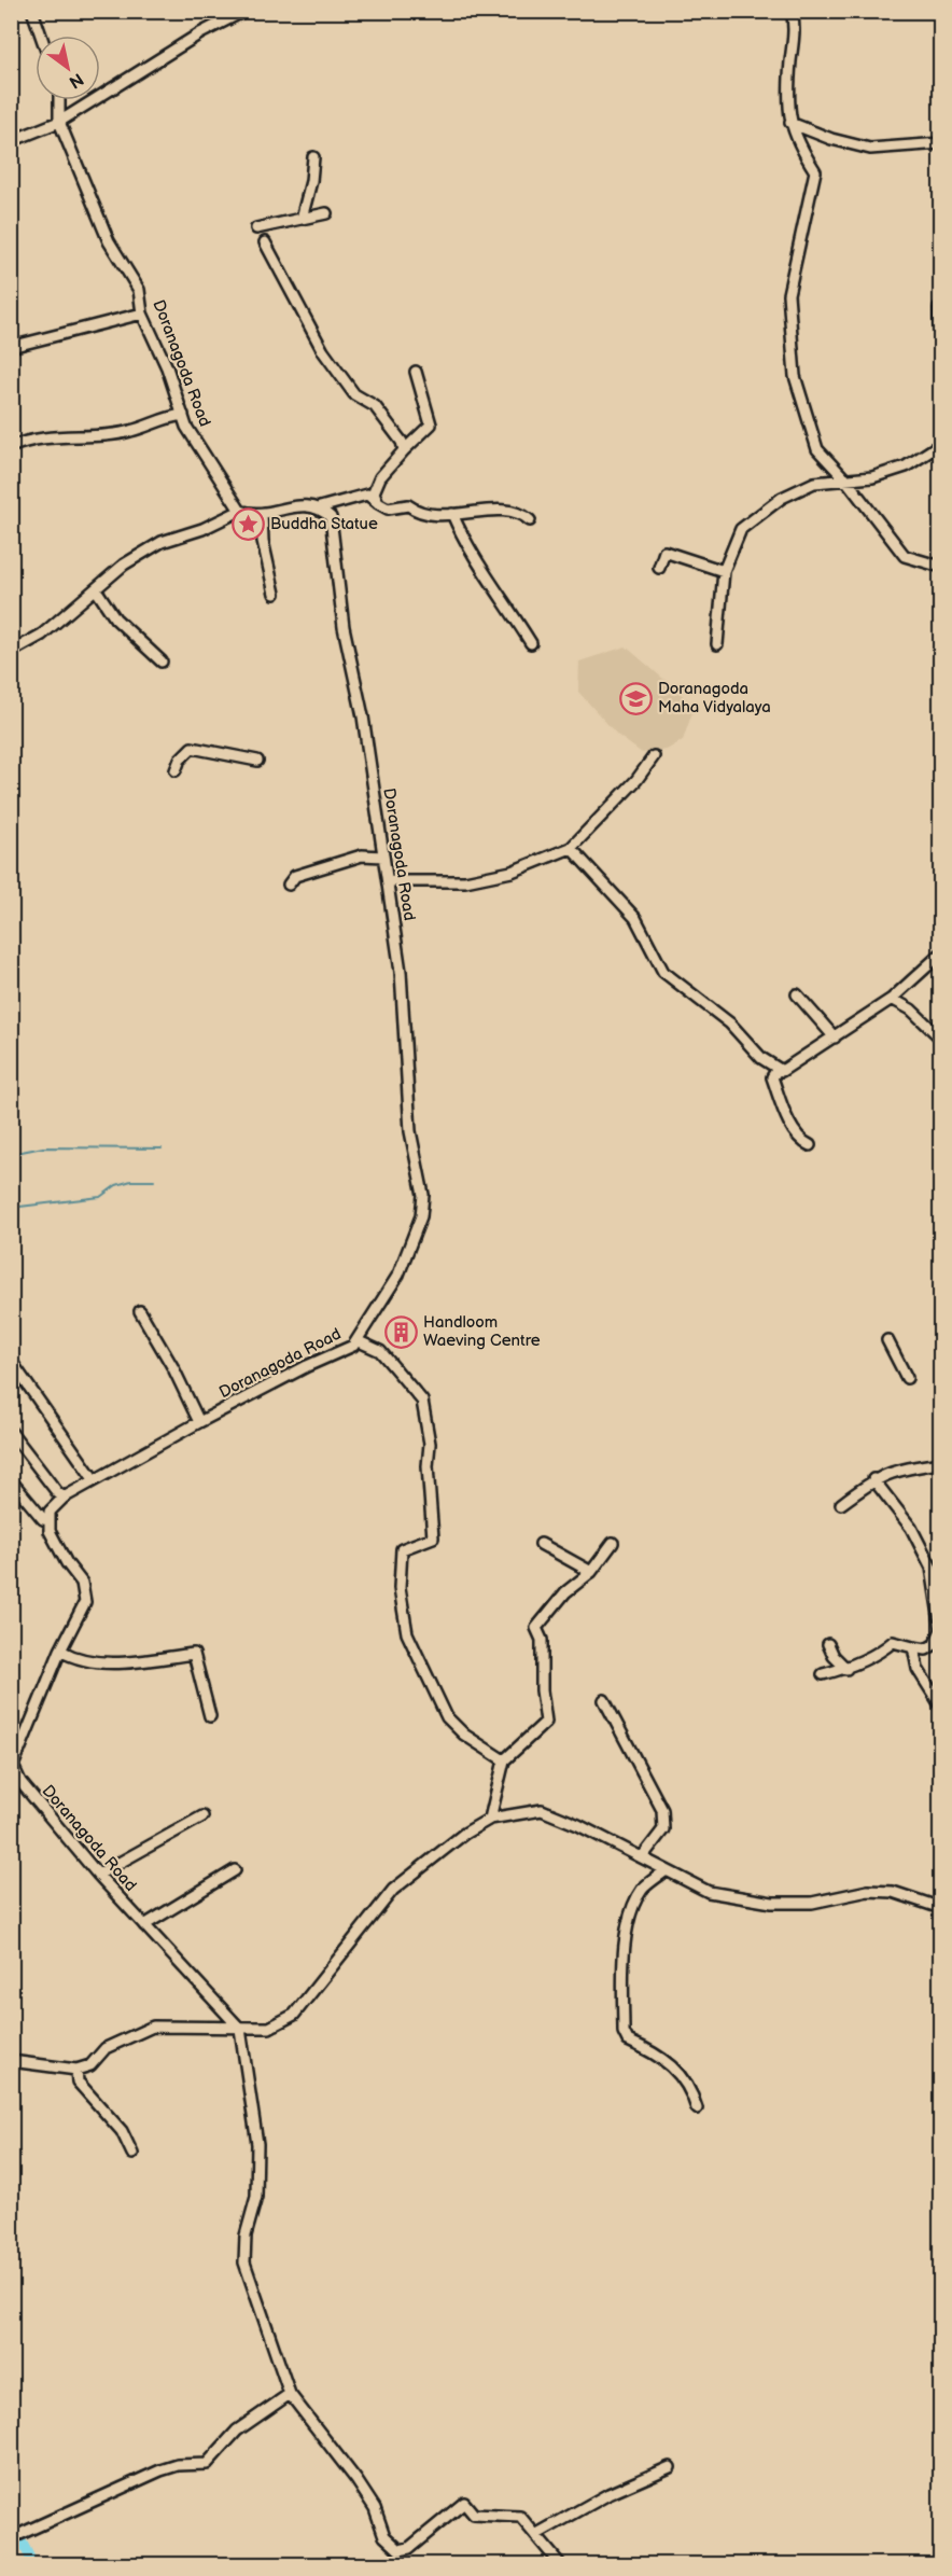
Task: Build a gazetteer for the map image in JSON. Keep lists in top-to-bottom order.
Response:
{
  "streets": {
    "street": ["Doranagoda Road"]
  },
  "places": {
    "place": ["Buddha Statue"],
    "school or university": ["Doranagoda Maha Vidyalaya"],
    "building": ["Handloom Waeving Centre"]
  },
  "north": "bottom right"
}
